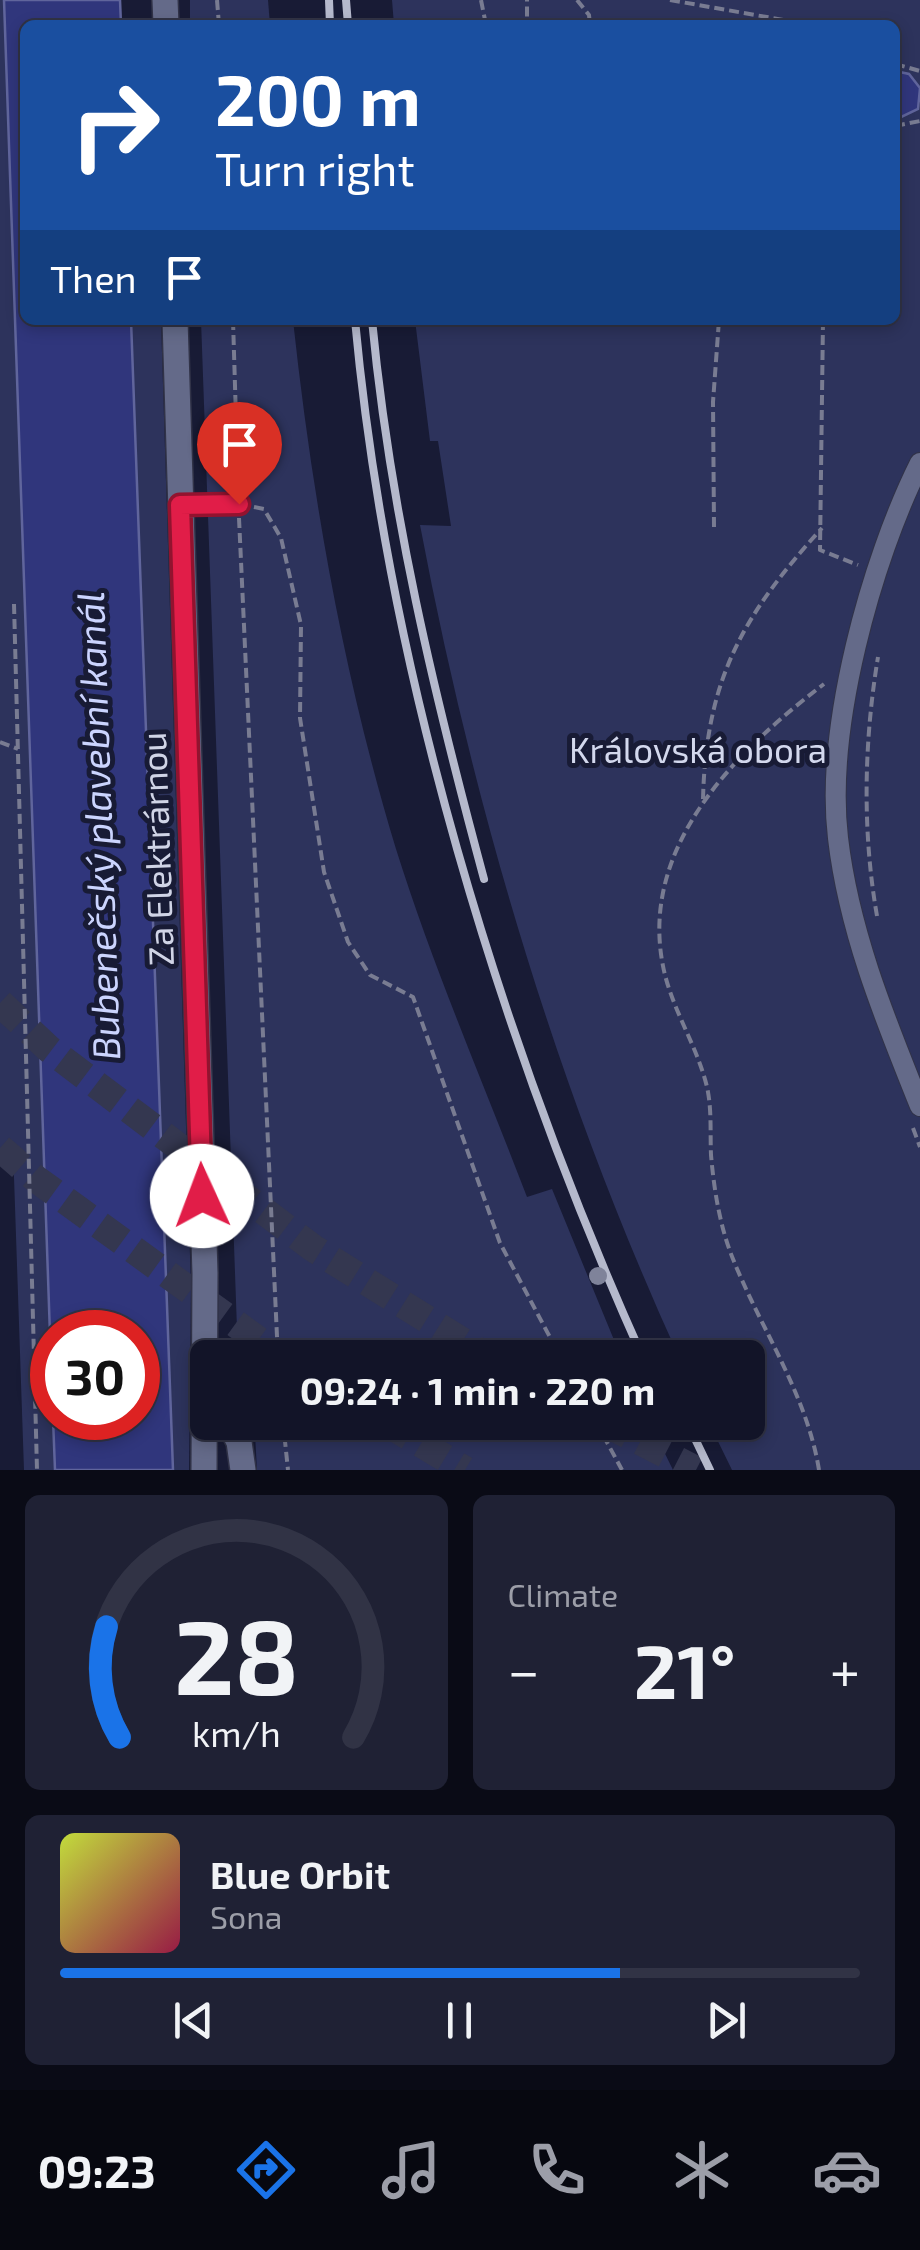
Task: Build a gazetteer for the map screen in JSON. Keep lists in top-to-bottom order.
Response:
{
  "streets": {
    "street": ["Za Elektrárnou"]
  },
  "water": ["Bubenečský plavební kanál"],
  "parks": ["Královská obora"],
  "page": {
    "turn": ["200 m", "Turn right"],
    "then": "Then",
    "limit": "30",
    "trip": "09:24 · 1 min · 220 m",
    "tile": "Climate",
    "heat": ["−", "21°", "+"],
    "song": ["Blue Orbit", "Sona"],
    "tabs": "09:23",
    "gauge": ["28", "km/h"]
  }
}
